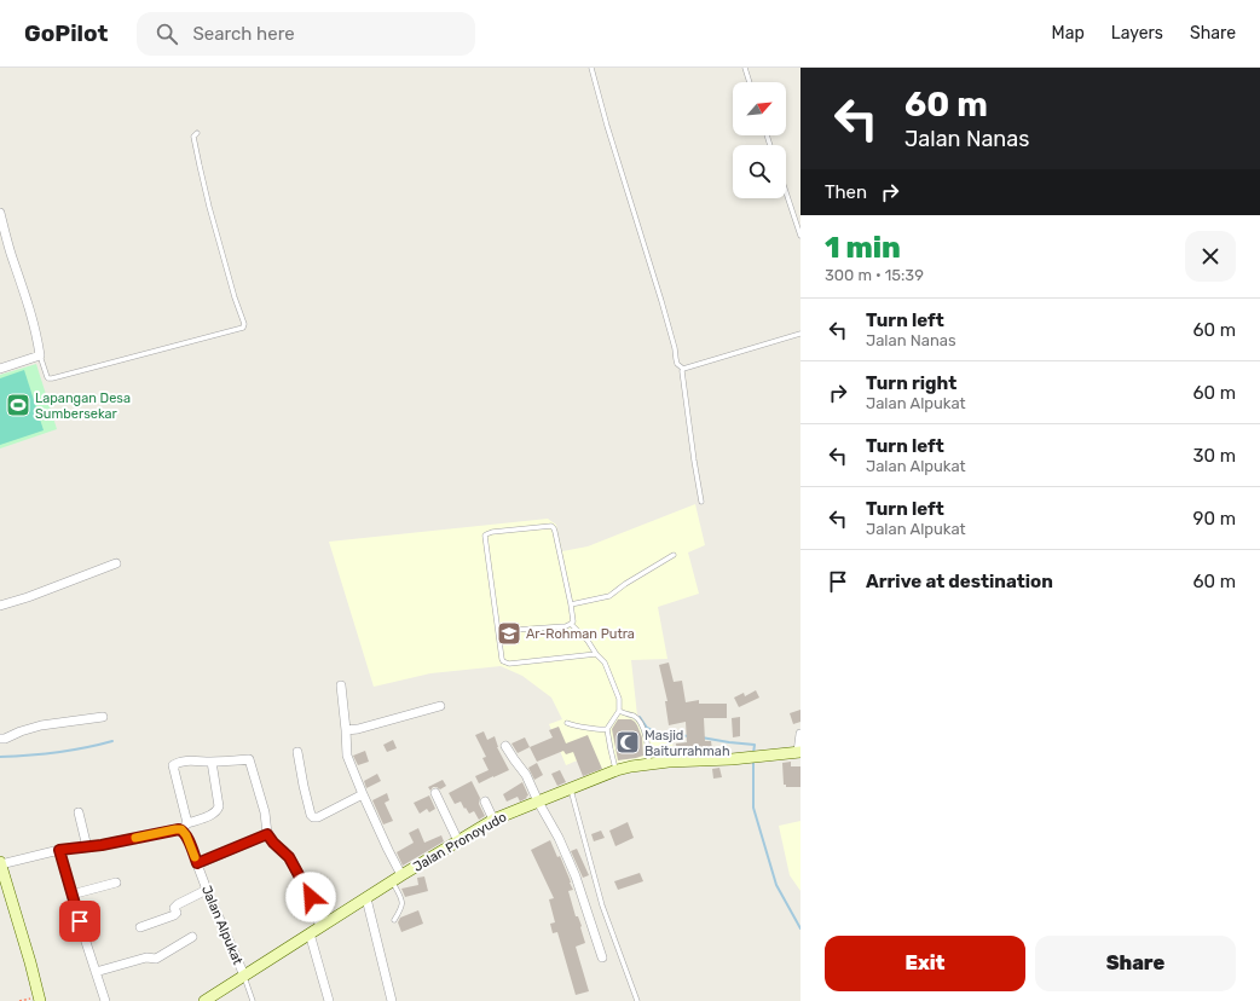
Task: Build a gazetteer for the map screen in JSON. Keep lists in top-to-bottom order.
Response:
{
  "streets": {
    "main road": ["Jalan Pronoyudo"],
    "street": ["Jalan Alpukat"]
  },
  "crossings": [
    ["Jalan Pronoyudo", "Jalan Alpukat"]
  ],
  "places": {
    "sports": ["Lapangan Desa Sumbersekar"],
    "school or university": ["Ar-Rohman Putra"],
    "mosque": ["Masjid Baiturrahmah"]
  },
  "north": "top right",
  "page": {
    "header": "GoPilot",
    "search": "Search here",
    "nav": ["Map", "Layers", "Share"],
    "turn": ["60 m", "Jalan Nanas"],
    "then": "Then",
    "heading": ["1 min", "300 m · 15:39"],
    "list": [
      {
        "name": "Turn left",
        "note": "Jalan Nanas",
        "value": "60 m"
      },
      {
        "name": "Turn right",
        "note": "Jalan Alpukat",
        "value": "60 m"
      },
      {
        "name": "Turn left",
        "note": "Jalan Alpukat",
        "value": "30 m"
      },
      {
        "name": "Turn left",
        "note": "Jalan Alpukat",
        "value": "90 m"
      },
      {
        "name": "Arrive at destination",
        "value": "60 m"
      }
    ],
    "buttons": ["Exit", "Share"]
  }
}
